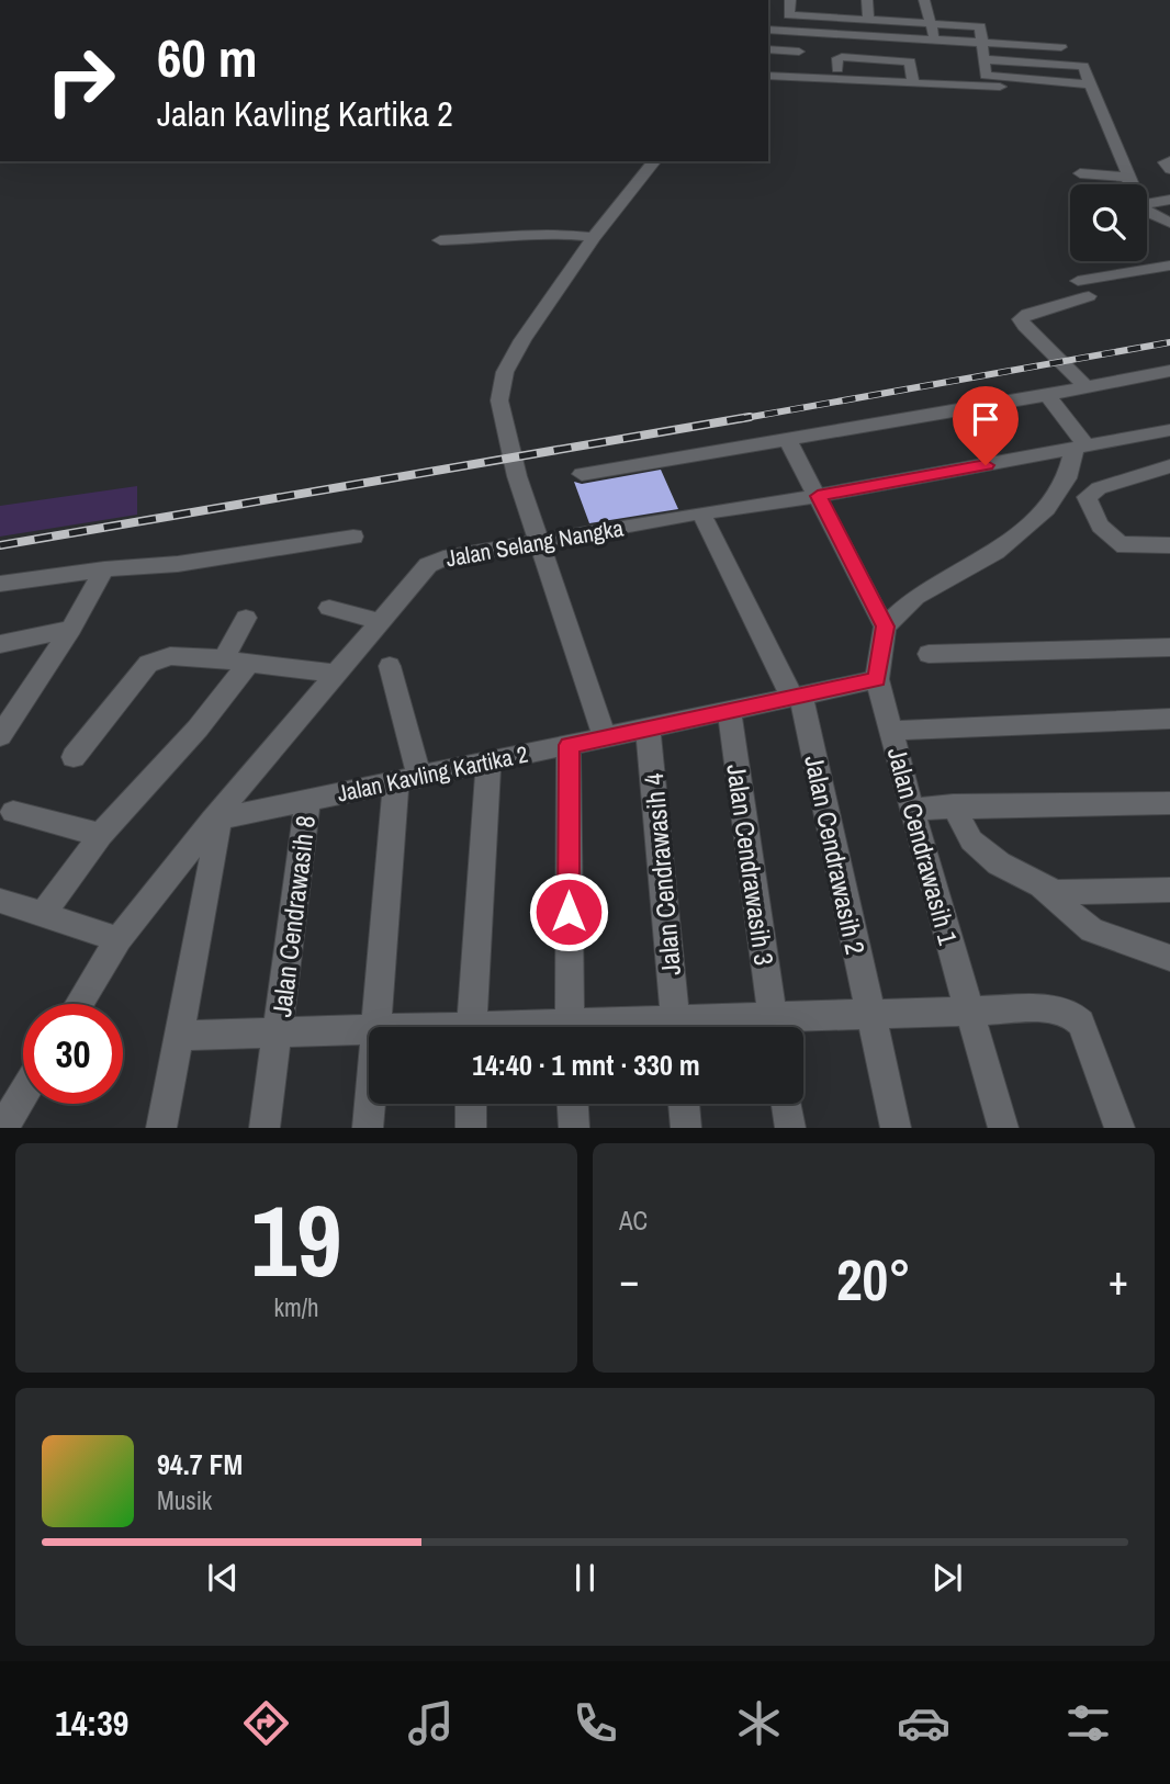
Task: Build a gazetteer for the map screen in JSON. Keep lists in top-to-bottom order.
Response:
{
  "streets": {
    "street": [
      "Jalan Selang Nangka",
      "Jalan Kavling Kartika 2",
      "Jalan Cendrawasih 1",
      "Jalan Cendrawasih 2",
      "Jalan Cendrawasih 3",
      "Jalan Cendrawasih 4",
      "Jalan Cendrawasih 8"
    ]
  },
  "crossings": [
    ["Jalan Selang Nangka", "Jalan Kavling Kartika 2"],
    ["Jalan Selang Nangka", "Jalan Cendrawasih 2"],
    ["Jalan Kavling Kartika 2", "Jalan Cendrawasih 1"],
    ["Jalan Kavling Kartika 2", "Jalan Cendrawasih 2"],
    ["Jalan Kavling Kartika 2", "Jalan Cendrawasih 3"],
    ["Jalan Kavling Kartika 2", "Jalan Cendrawasih 4"],
    ["Jalan Kavling Kartika 2", "Jalan Cendrawasih 8"]
  ],
  "page": {
    "turn": ["60 m", "Jalan Kavling Kartika 2"],
    "limit": "30",
    "trip": "14:40 · 1 mnt · 330 m",
    "tile": [
      ["19", "km/h"],
      "AC"
    ],
    "heat": ["−", "20°", "+"],
    "song": ["94.7 FM", "Musik"],
    "tabs": "14:39"
  }
}
